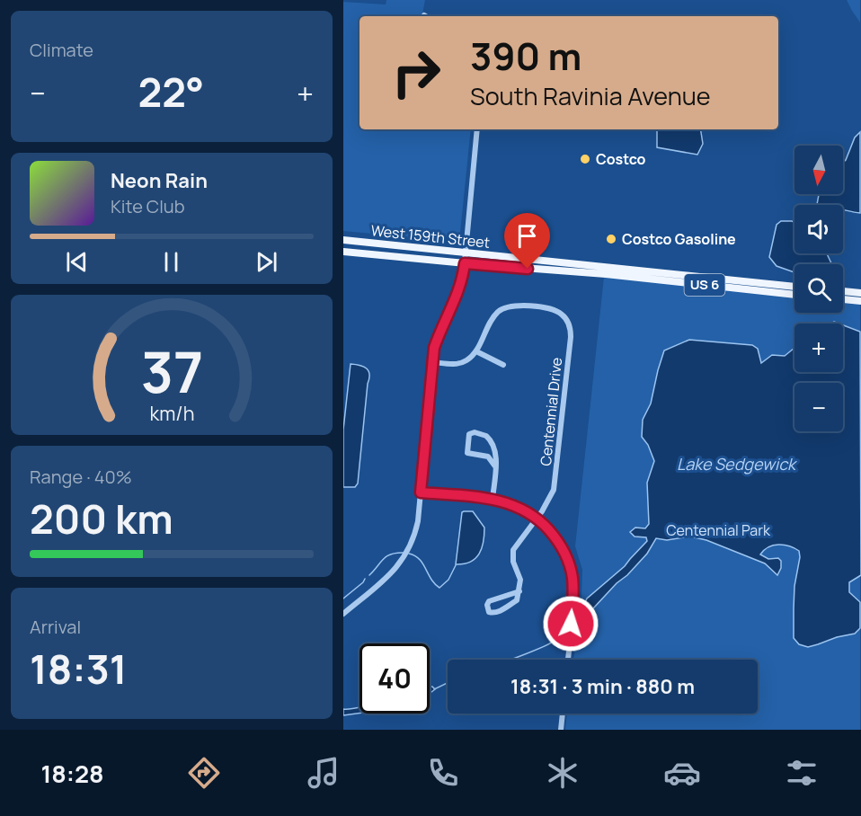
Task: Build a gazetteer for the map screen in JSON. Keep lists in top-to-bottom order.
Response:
{
  "streets": {
    "main road": ["West 159th Street", "US 6"],
    "street": ["Centennial Drive"]
  },
  "water": ["Lake Sedgewick"],
  "parks": ["Centennial Park"],
  "places": ["Costco", "Costco Gasoline"],
  "north": "bottom",
  "page": {
    "tile": [
      "Climate",
      ["Range · 40%", "200 km"],
      ["Arrival", "18:31"]
    ],
    "turn": ["390 m", "South Ravinia Avenue"],
    "heat": ["−", "22°", "+"],
    "map_buttons": ["+", "−"],
    "song": ["Neon Rain", "Kite Club"],
    "limit": "40",
    "trip": "18:31 · 3 min · 880 m",
    "tabs": "18:28",
    "gauge": ["37", "km/h"]
  }
}
